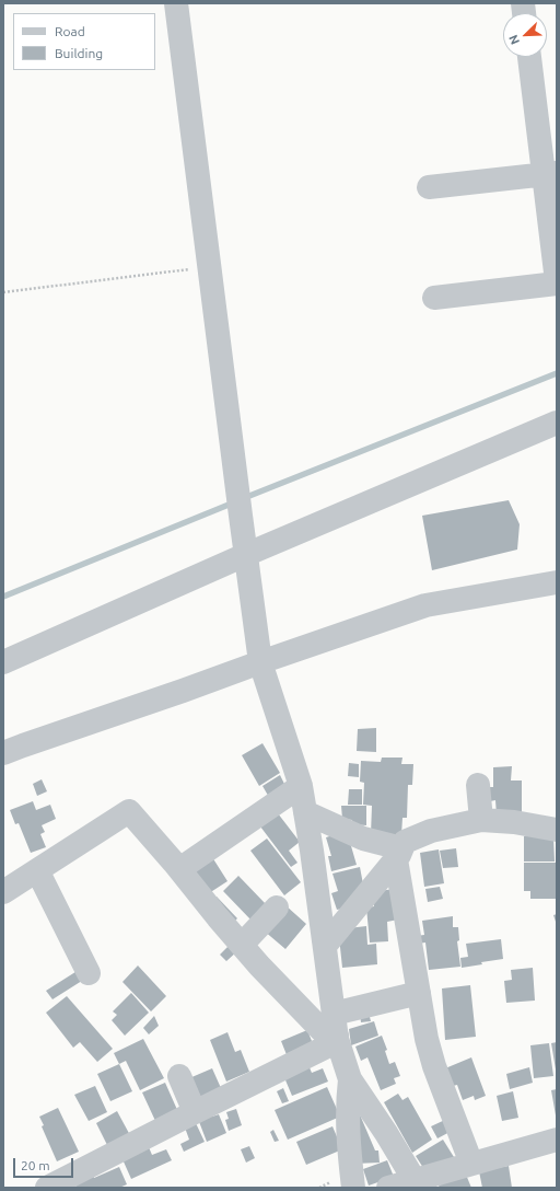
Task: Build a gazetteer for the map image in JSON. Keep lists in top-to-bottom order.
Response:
{
  "legend": ["Road", "Building"],
  "scale_bar": "20 m",
  "north": "bottom left"
}
